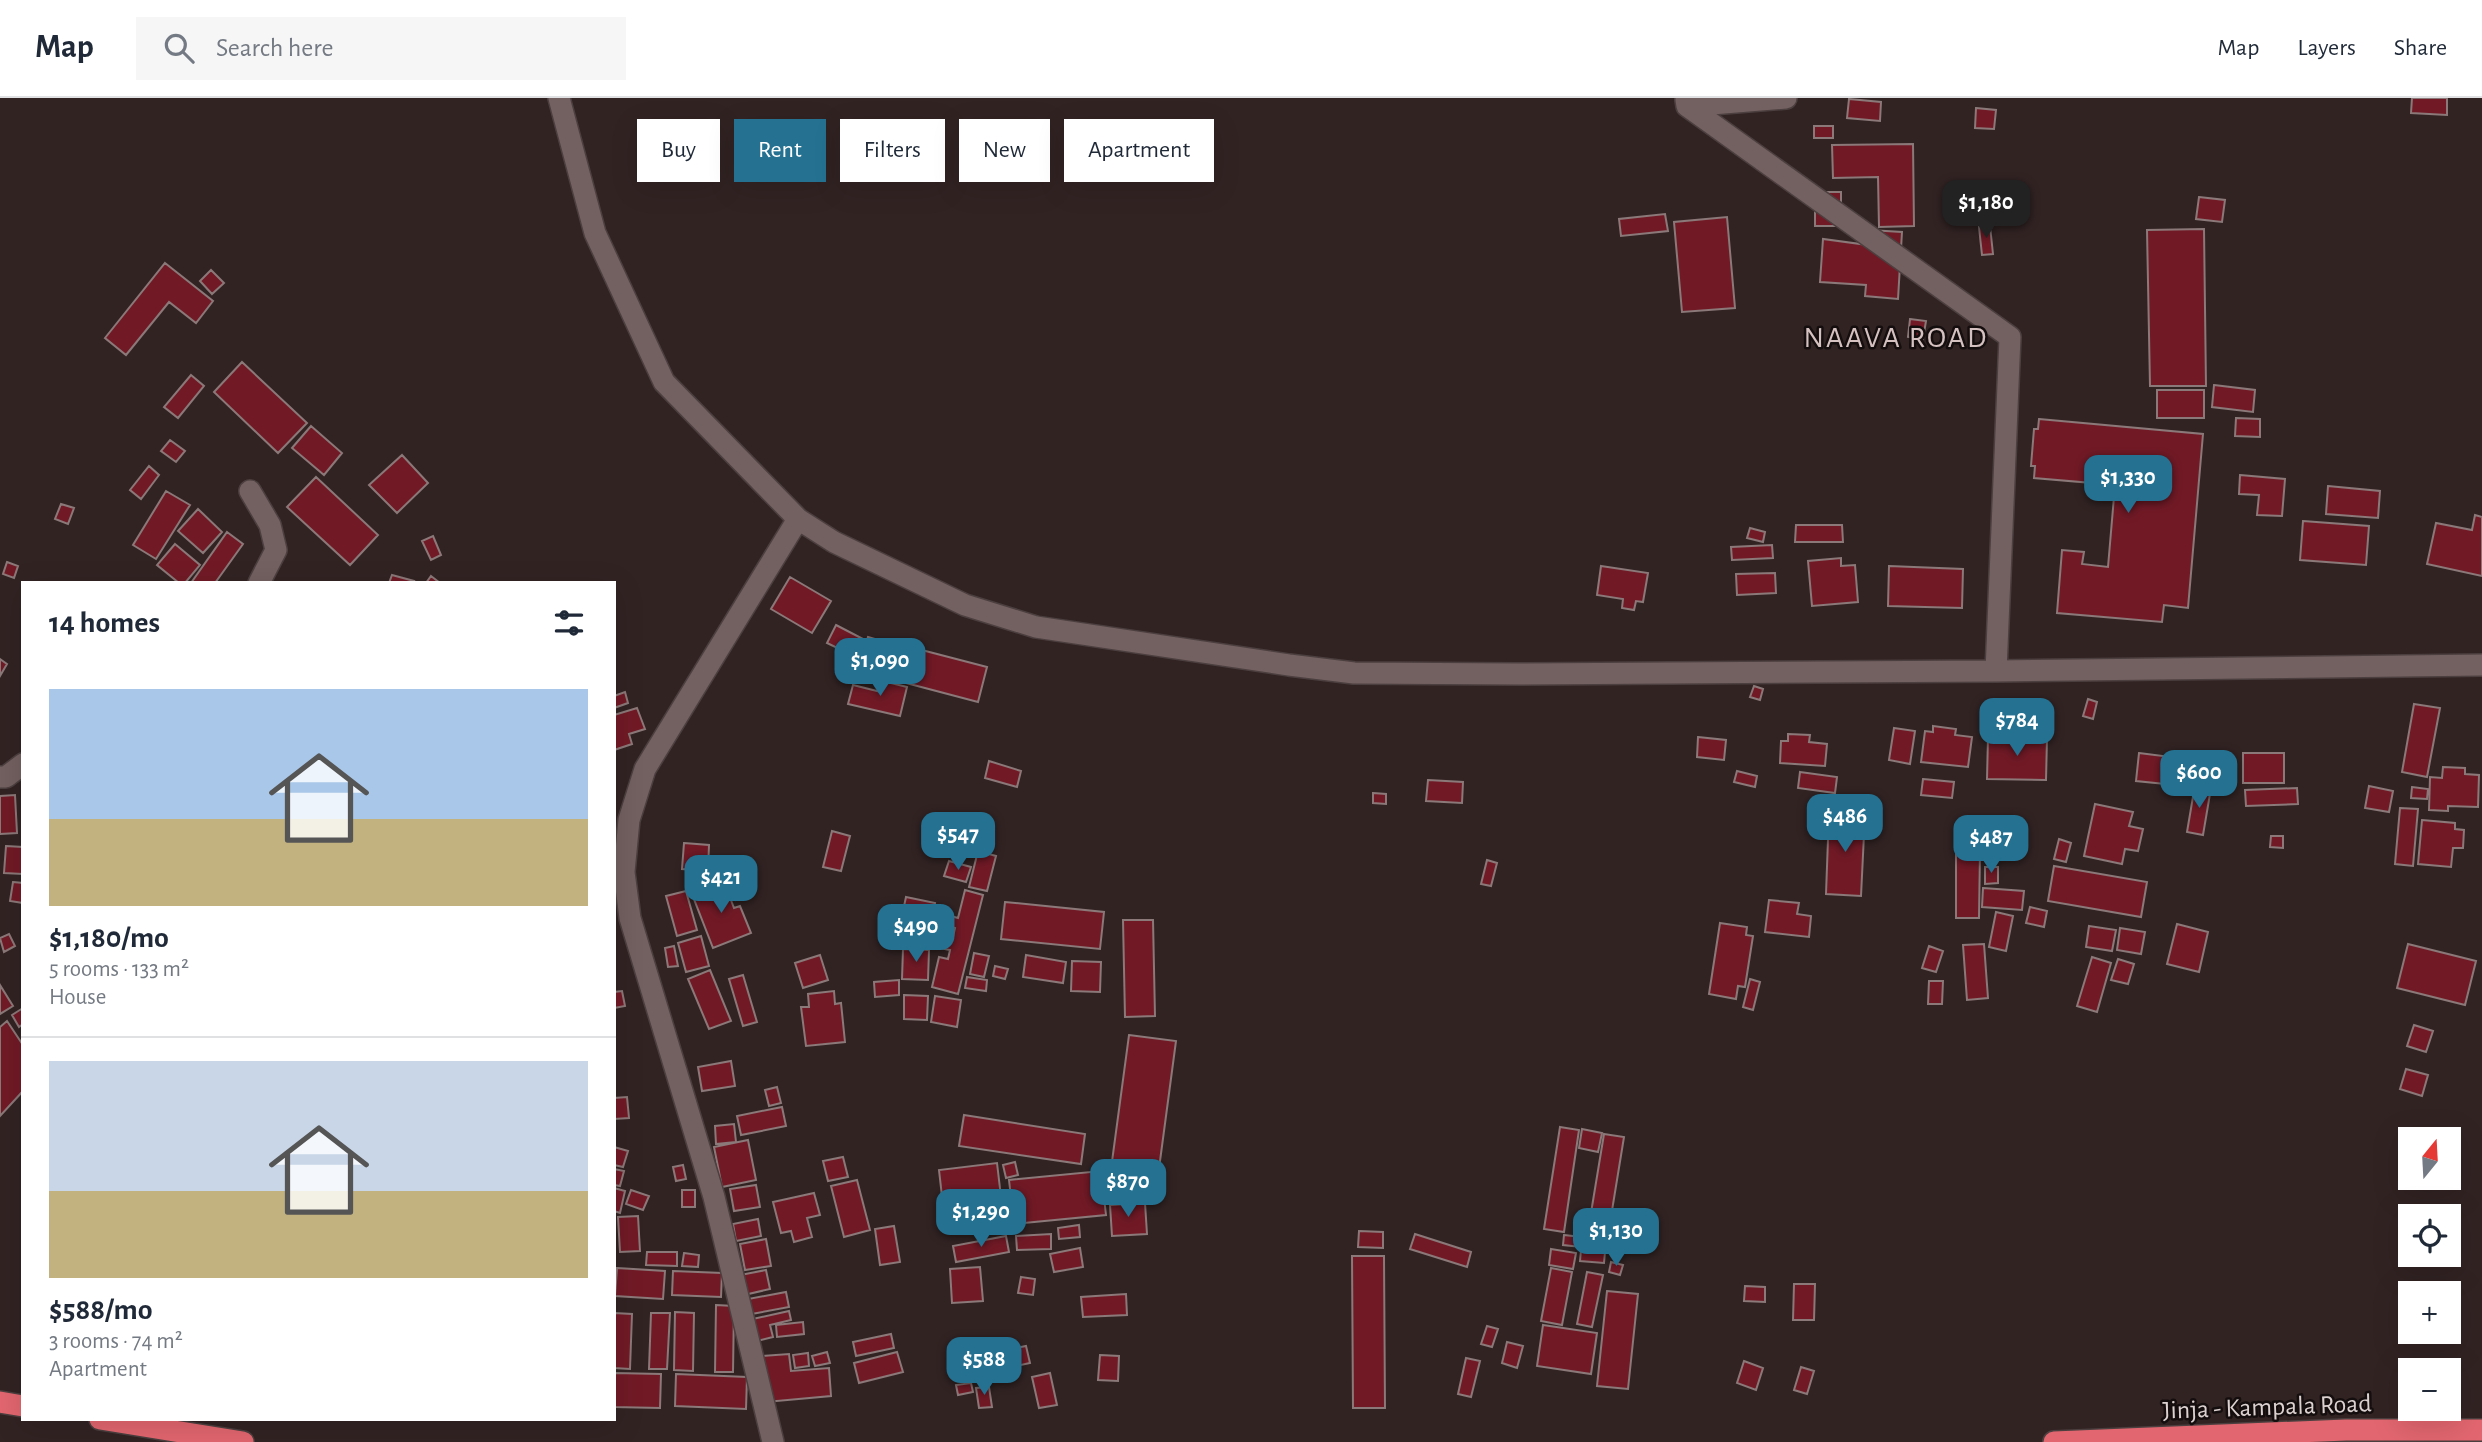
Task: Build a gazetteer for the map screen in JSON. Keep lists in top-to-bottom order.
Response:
{
  "streets": {
    "highway": ["Jinja - Kampala Road"]
  },
  "districts": ["NAAVA ROAD"],
  "north": "top",
  "page": {
    "header": "Map",
    "search": "Search here",
    "nav": ["Map", "Layers", "Share"],
    "chip": [
      "Buy",
      "Rent",
      "Filters",
      "New",
      "Apartment"
    ],
    "price": [
      "$1,180",
      "$1,330",
      "$1,090",
      "$784",
      "$600",
      "$486",
      "$547",
      "$487",
      "$421",
      "$490",
      "$870",
      "$1,290",
      "$1,130",
      "$588"
    ],
    "heading": "14 homes",
    "list": [
      {
        "name": "$1,180/mo",
        "note": "5 rooms · 133 m² · House"
      },
      {
        "name": "$588/mo",
        "note": "3 rooms · 74 m² · Apartment"
      }
    ],
    "map_buttons": ["+", "−"]
  }
}
